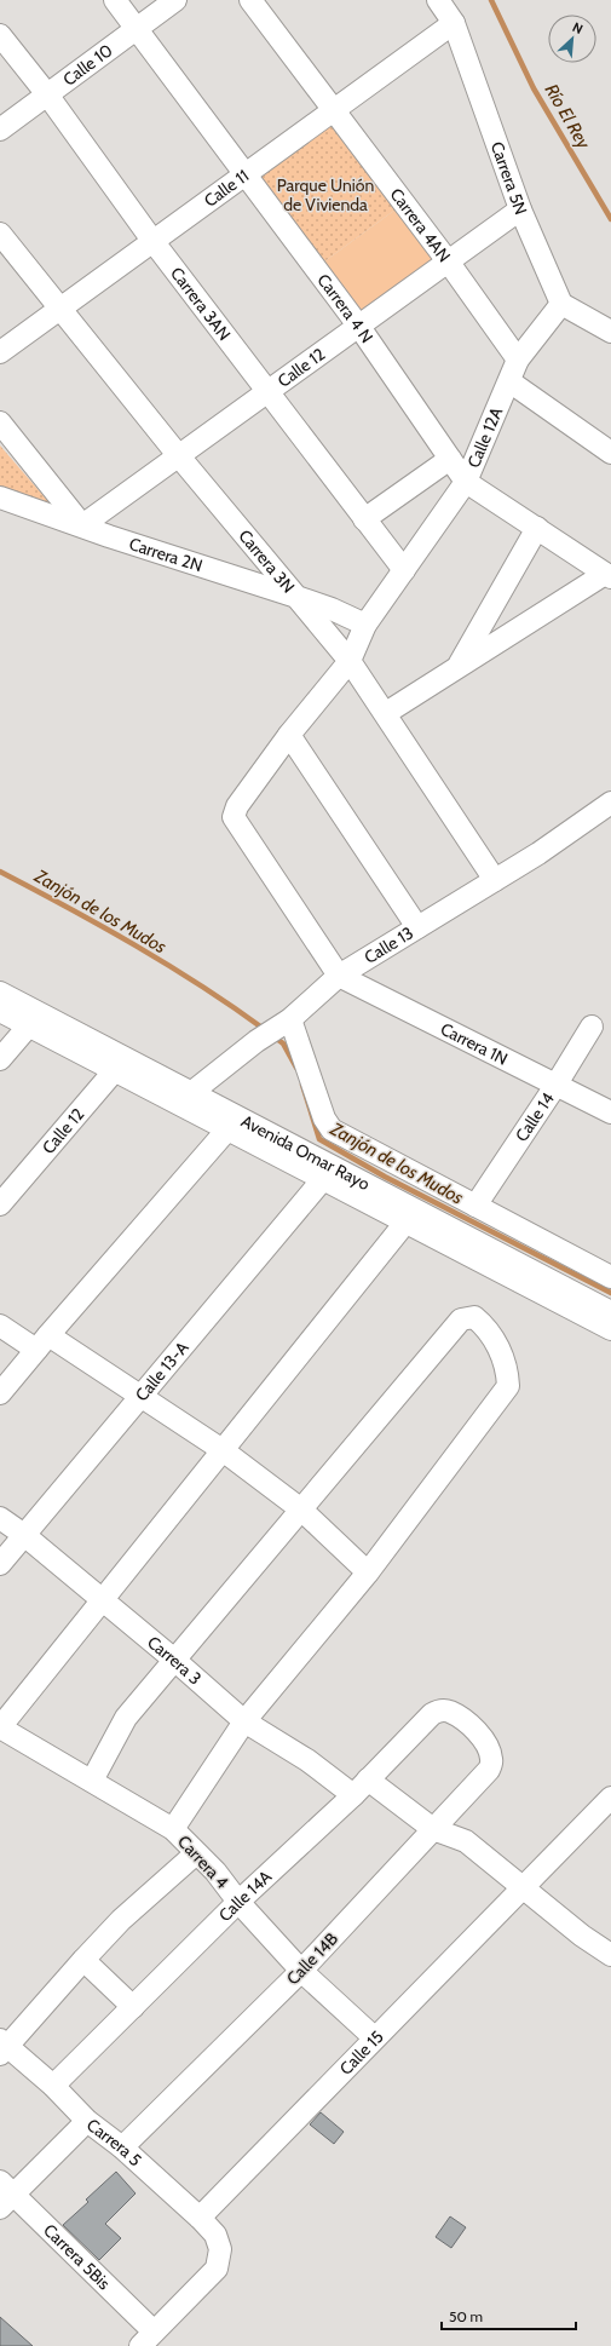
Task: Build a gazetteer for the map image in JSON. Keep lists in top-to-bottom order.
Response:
{
  "streets": {
    "street": [
      "Calle 10",
      "Carrera 5N",
      "Calle 11",
      "Carrera 4AN",
      "Carrera 3AN",
      "Carrera 4 N",
      "Calle 12",
      "Calle 12A",
      "Carrera 2N",
      "Carrera 3N",
      "Calle 13",
      "Carrera 1N",
      "Calle 14",
      "Avenida Omar Rayo",
      "Calle 13-A",
      "Carrera 3",
      "Carrera 4",
      "Calle 14A",
      "Calle 14B",
      "Calle 15",
      "Carrera 5",
      "Carrera 5Bis"
    ]
  },
  "crossings": [
    ["Calle 10", "Carrera 3AN"],
    ["Calle 10", "Carrera 4 N"],
    ["Carrera 5N", "Calle 11"],
    ["Carrera 5N", "Calle 12"],
    ["Carrera 5N", "Calle 12A"],
    ["Calle 11", "Carrera 4AN"],
    ["Calle 11", "Carrera 3AN"],
    ["Calle 11", "Carrera 4 N"],
    ["Calle 11", "Carrera 3N"],
    ["Carrera 4AN", "Calle 12"],
    ["Carrera 4AN", "Calle 12A"],
    ["Carrera 3AN", "Calle 12"],
    ["Carrera 3AN", "Calle 12A"],
    ["Carrera 4 N", "Calle 12"],
    ["Carrera 4 N", "Calle 12A"],
    ["Calle 12", "Carrera 2N"],
    ["Calle 12", "Carrera 3N"],
    ["Calle 12", "Avenida Omar Rayo"],
    ["Calle 12A", "Carrera 3N"],
    ["Carrera 2N", "Carrera 3N"],
    ["Calle 13", "Carrera 1N"],
    ["Calle 13", "Avenida Omar Rayo"],
    ["Carrera 1N", "Calle 14"],
    ["Avenida Omar Rayo", "Calle 13-A"],
    ["Calle 13-A", "Carrera 3"],
    ["Carrera 3", "Calle 14A"],
    ["Carrera 3", "Calle 14B"],
    ["Carrera 3", "Calle 15"],
    ["Carrera 4", "Calle 14A"],
    ["Carrera 4", "Calle 14B"],
    ["Carrera 4", "Calle 15"],
    ["Calle 14A", "Calle 14B"],
    ["Calle 14A", "Carrera 5"],
    ["Calle 14B", "Carrera 5"],
    ["Calle 15", "Carrera 5"],
    ["Carrera 5", "Carrera 5Bis"]
  ],
  "water": ["Río El Rey", "Zanjón de los Mudos"],
  "parks": ["Parque Unión de Vivienda"],
  "scale_bar": "50 m",
  "north": "top right"
}
